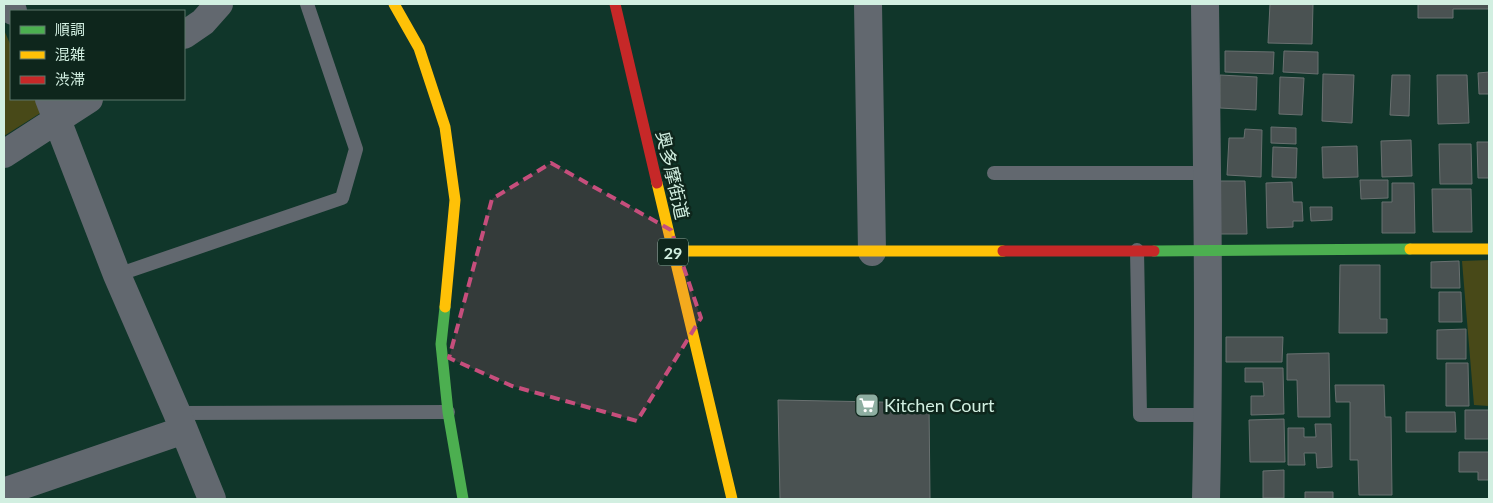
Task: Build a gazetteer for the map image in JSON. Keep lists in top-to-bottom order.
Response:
{
  "streets": {
    "street": ["奥多摩街道", "29"]
  },
  "places": {
    "supermarket": ["Kitchen Court"]
  },
  "legend": ["順調", "混雑", "渋滞"]
}
